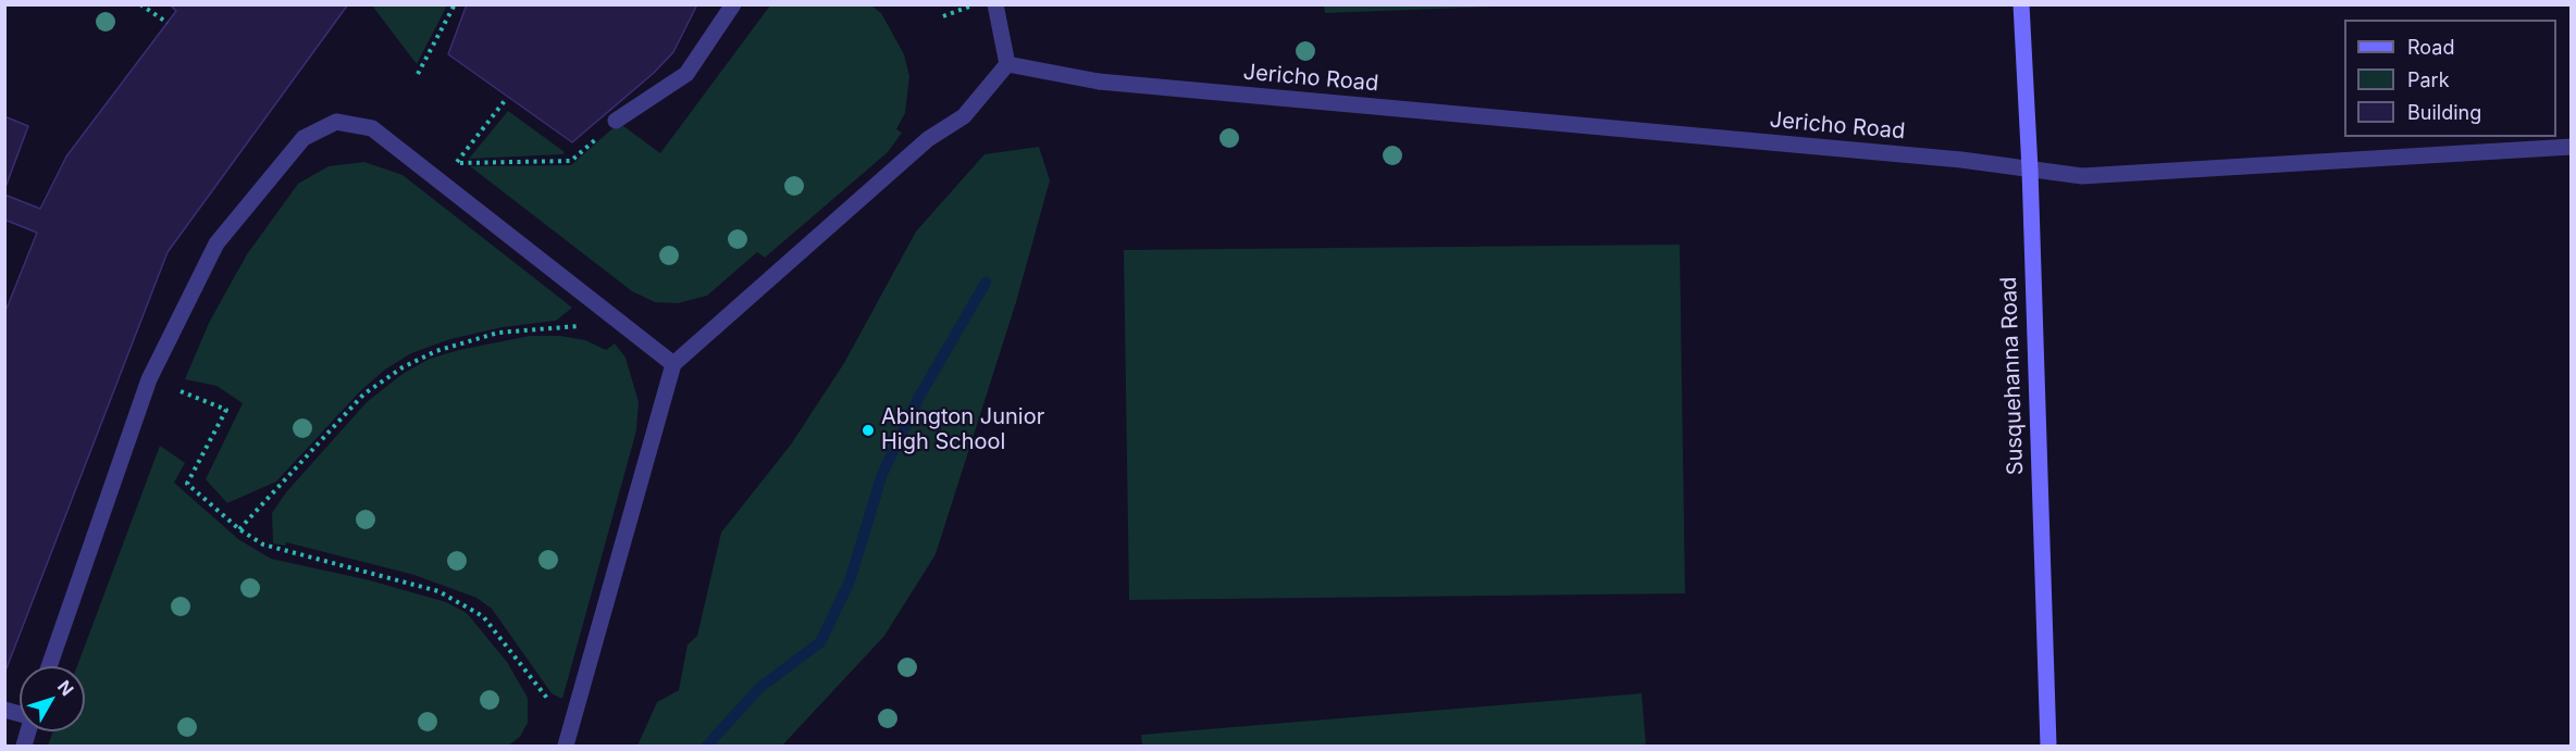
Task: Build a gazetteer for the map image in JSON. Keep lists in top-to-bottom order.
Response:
{
  "streets": {
    "main road": ["Susquehanna Road"],
    "street": ["Jericho Road"]
  },
  "crossings": [
    ["Jericho Road", "Susquehanna Road"]
  ],
  "places": ["Abington Junior High School"],
  "legend": ["Road", "Park", "Building"],
  "north": "top right"
}
